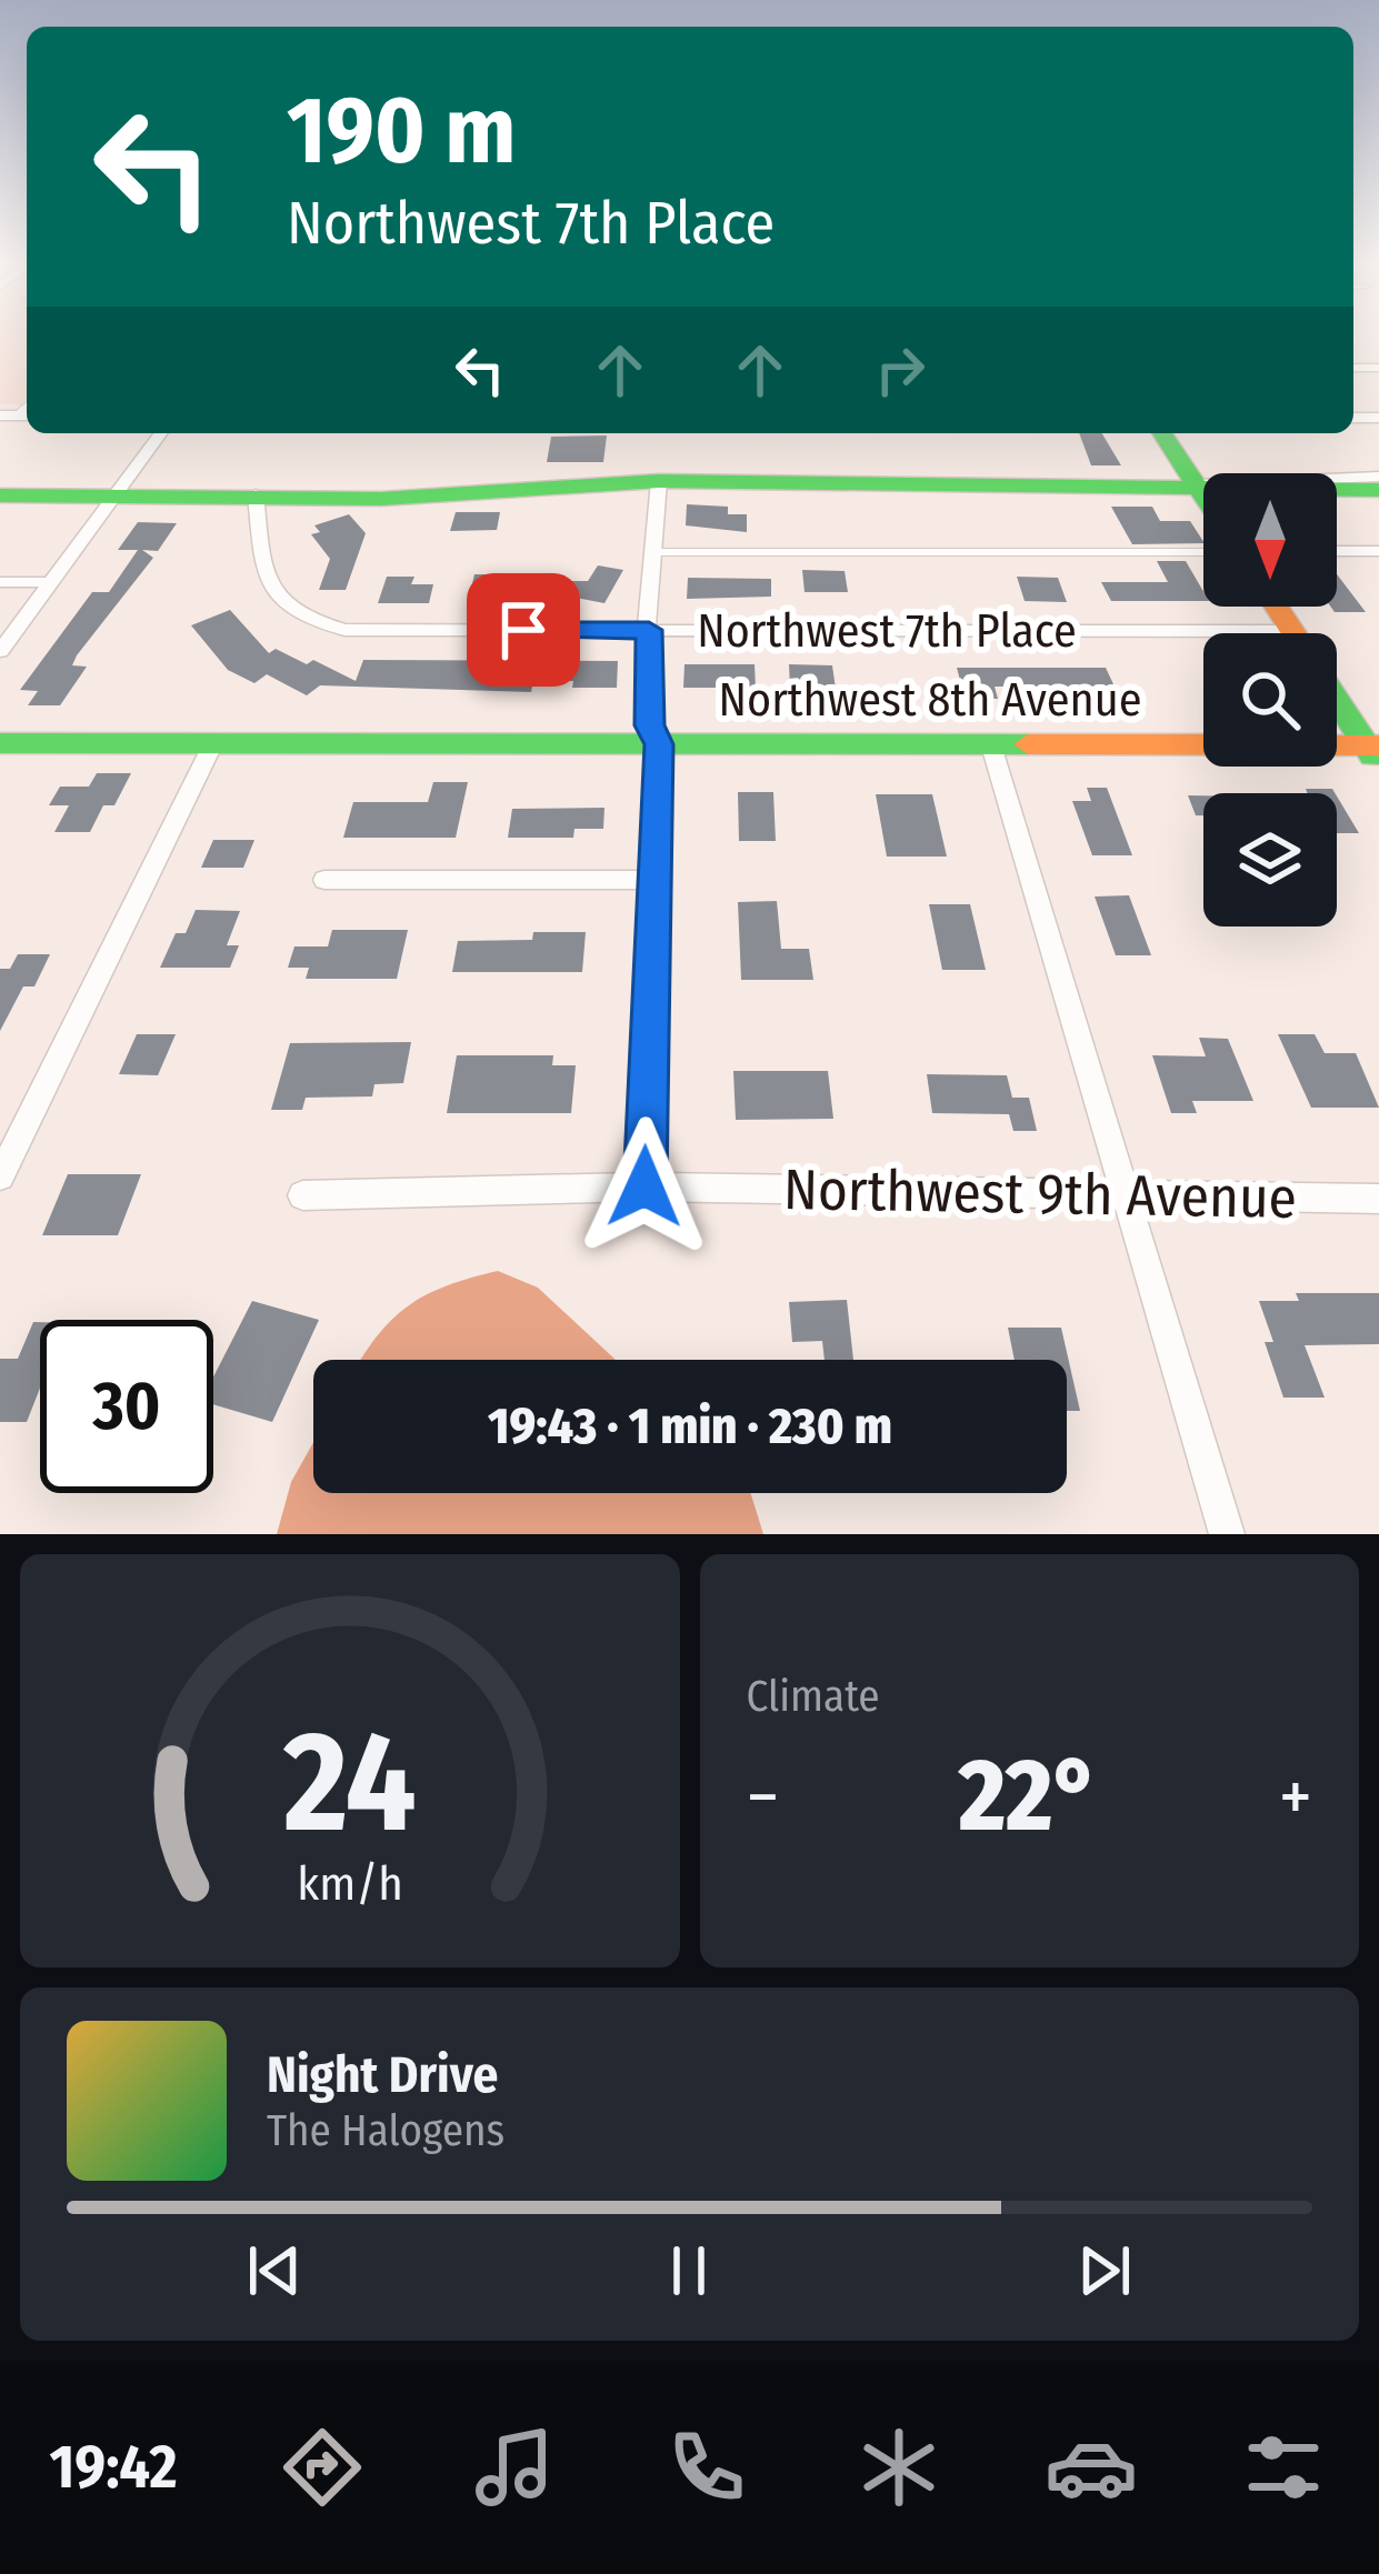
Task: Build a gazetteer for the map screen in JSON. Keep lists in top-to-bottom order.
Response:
{
  "streets": {
    "street": ["Northwest 7th Place", "Northwest 8th Avenue", "Northwest 9th Avenue"]
  },
  "north": "bottom",
  "page": {
    "turn": ["190 m", "Northwest 7th Place"],
    "limit": "30",
    "trip": "19:43 · 1 min · 230 m",
    "tile": "Climate",
    "heat": ["−", "22°", "+"],
    "song": ["Night Drive", "The Halogens"],
    "tabs": "19:42",
    "gauge": ["24", "km/h"]
  }
}
